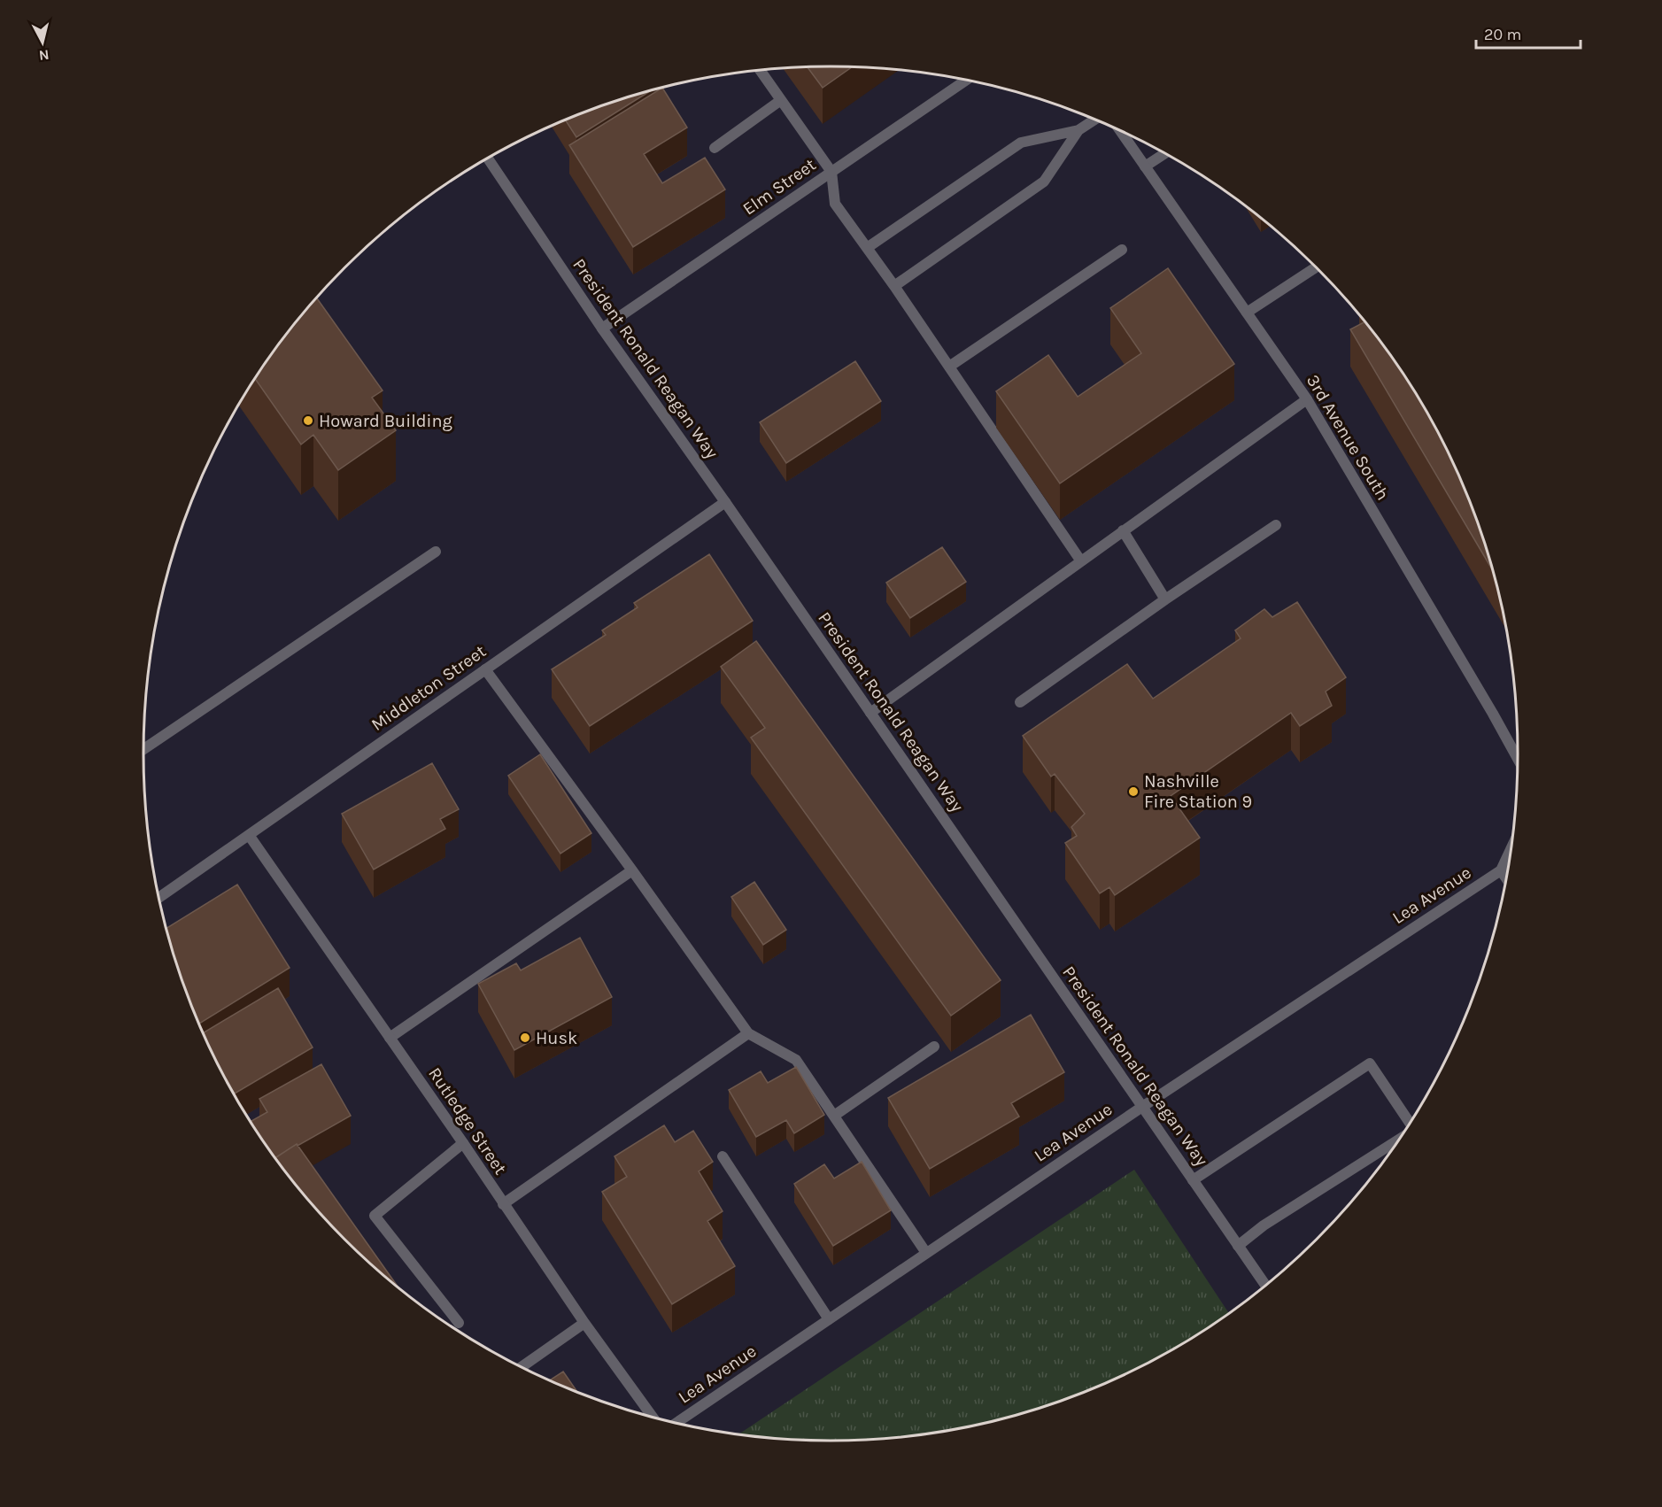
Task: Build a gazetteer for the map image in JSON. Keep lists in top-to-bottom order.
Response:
{
  "streets": {
    "street": [
      "Elm Street",
      "President Ronald Reagan Way",
      "3rd Avenue South",
      "Middleton Street",
      "Lea Avenue",
      "Rutledge Street"
    ]
  },
  "crossings": [
    ["Elm Street", "President Ronald Reagan Way"],
    ["President Ronald Reagan Way", "Middleton Street"],
    ["President Ronald Reagan Way", "Lea Avenue"],
    ["Middleton Street", "Rutledge Street"]
  ],
  "places": ["Howard Building", "Nashville Fire Station 9", "Husk"],
  "scale_bar": "20 m",
  "north": "bottom"
}
